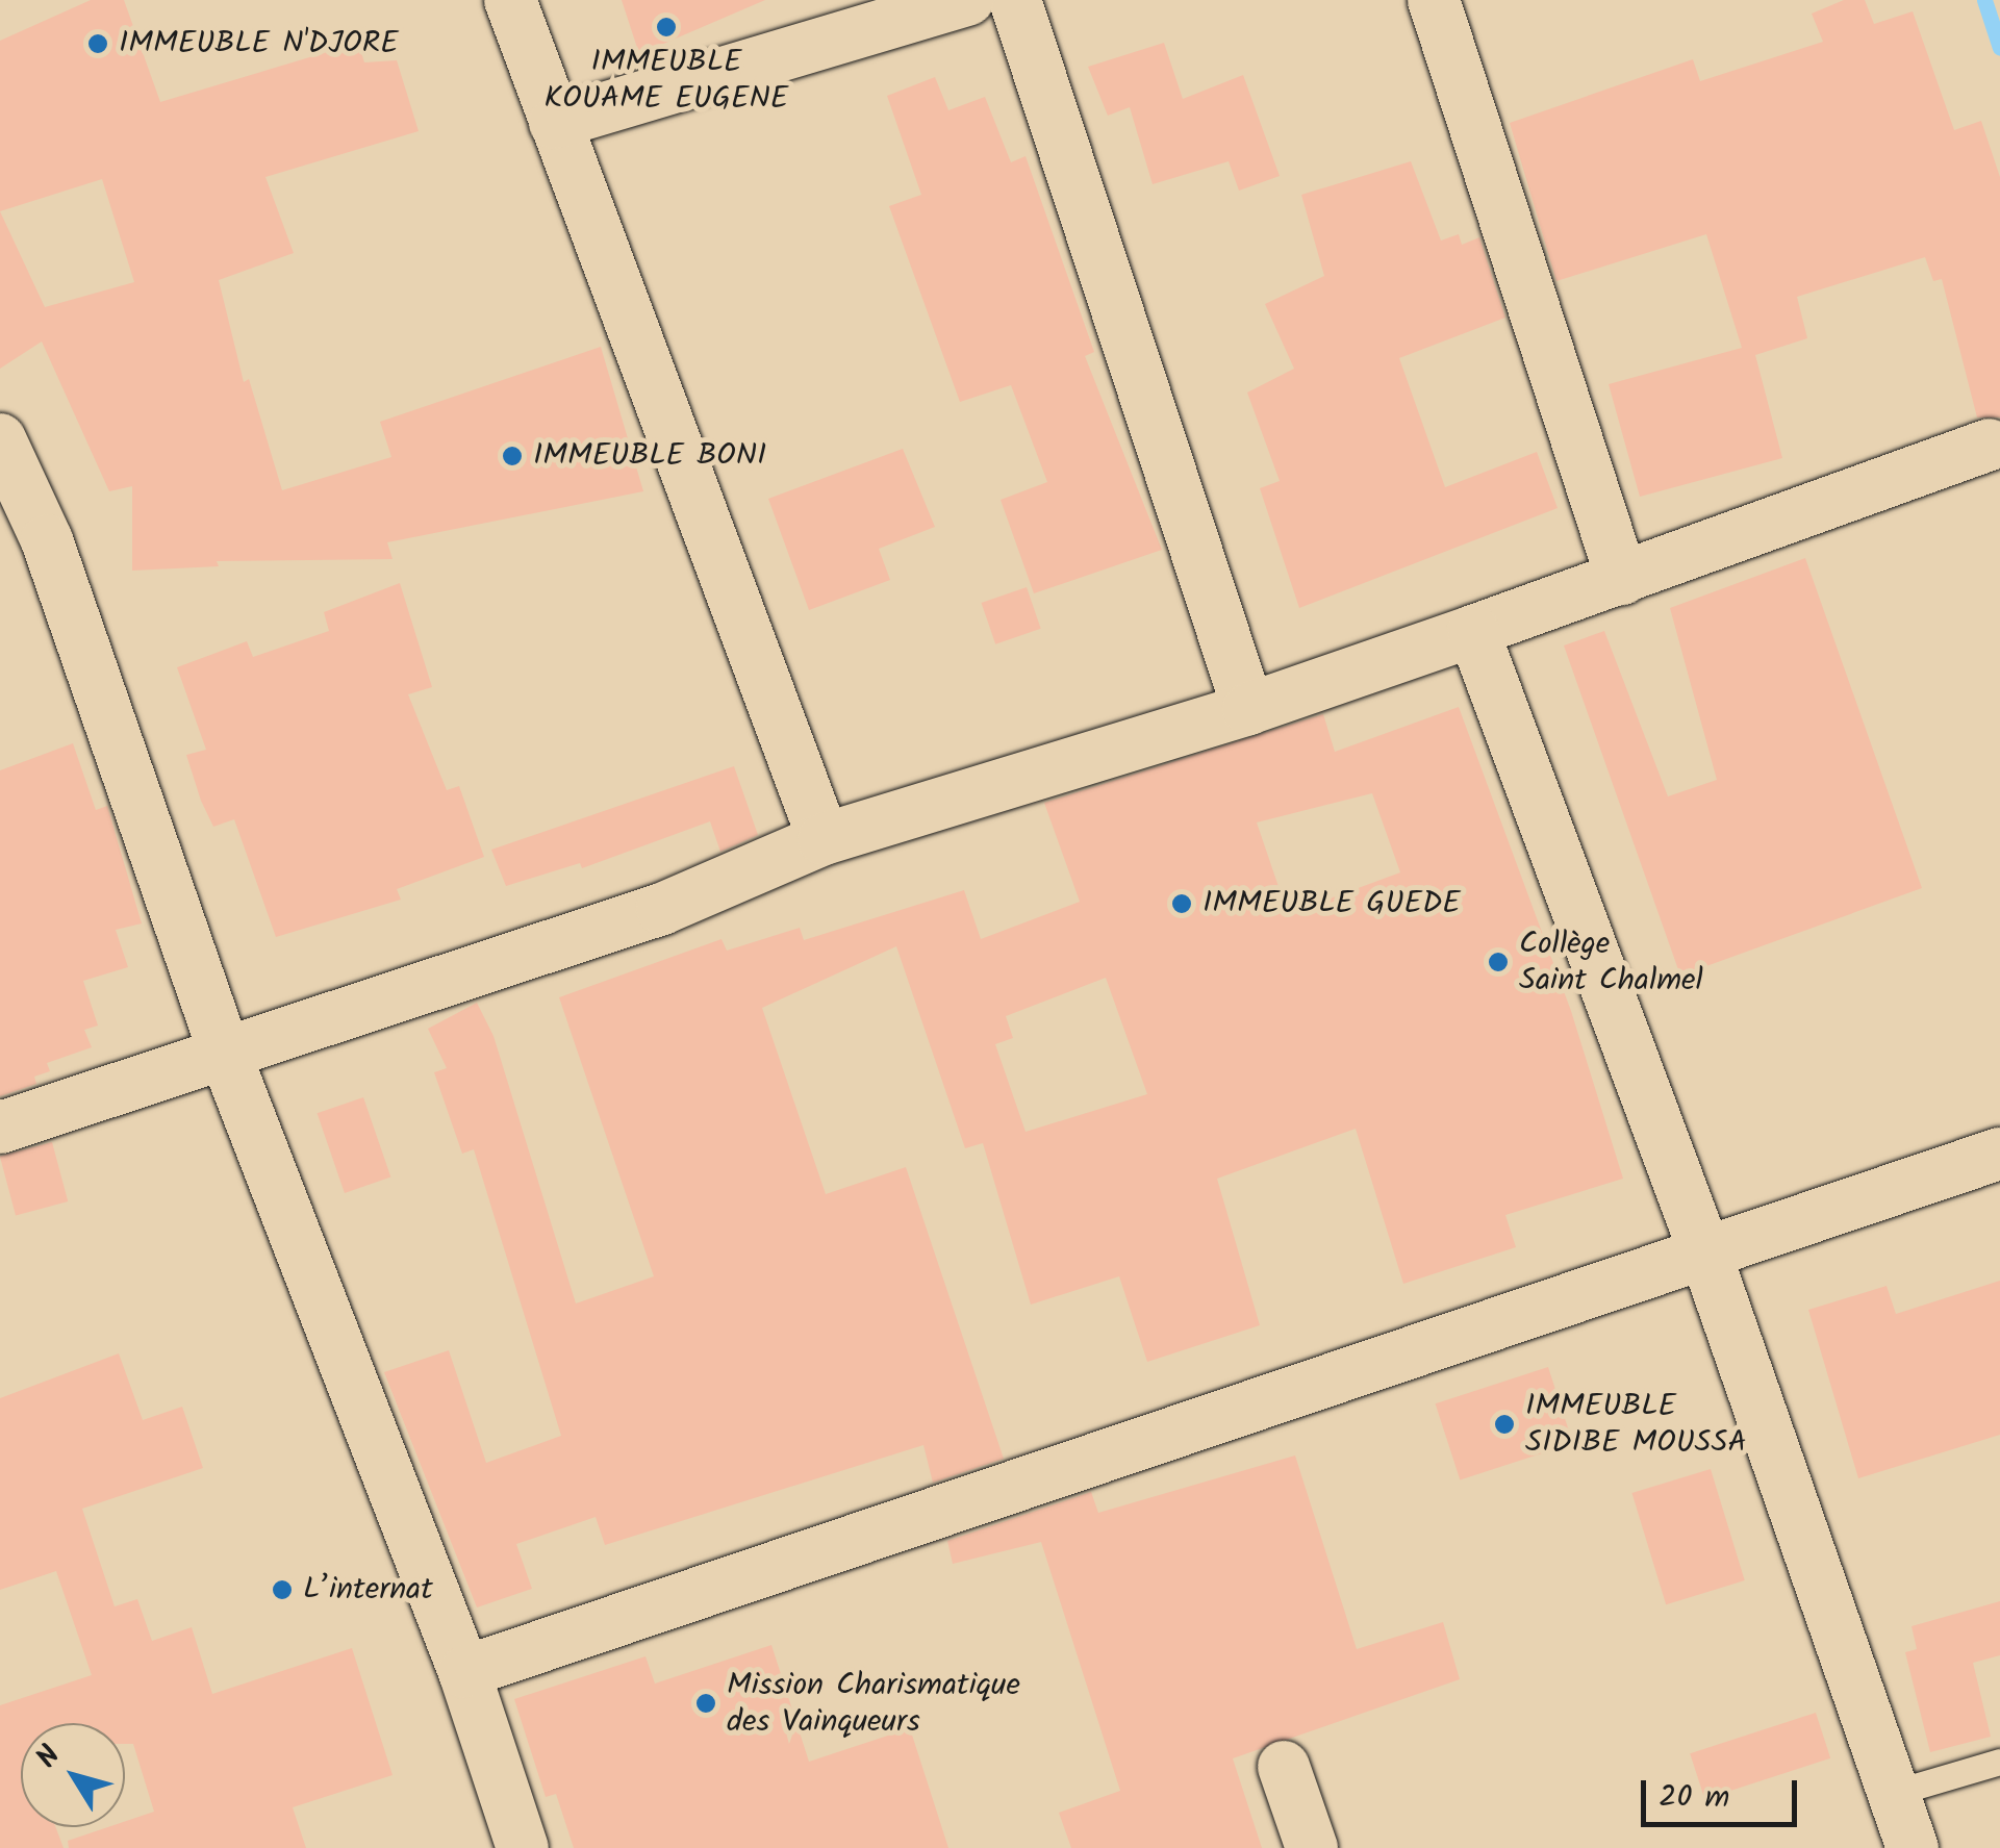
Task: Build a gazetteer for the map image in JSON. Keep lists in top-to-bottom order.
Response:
{
  "places": [
    "IMMEUBLE KOUAME EUGENE",
    "IMMEUBLE N'DJORE",
    "IMMEUBLE BONI",
    "IMMEUBLE GUEDE",
    "Collège Saint Chalmel",
    "IMMEUBLE SIDIBE MOUSSA",
    "L’internat",
    "Mission Charismatique des Vainqueurs"
  ],
  "scale_bar": "20 m",
  "north": "top left"
}
